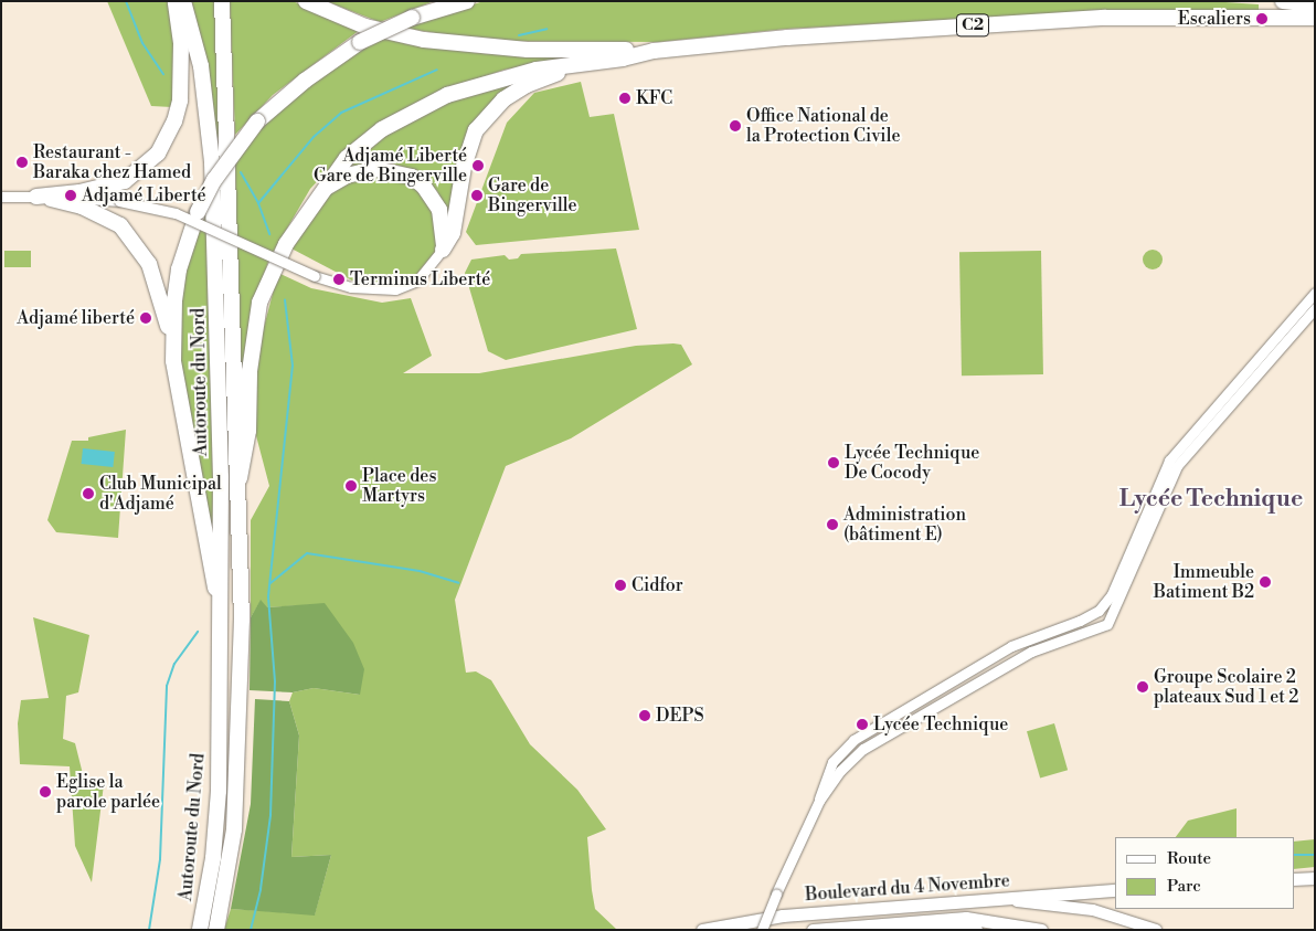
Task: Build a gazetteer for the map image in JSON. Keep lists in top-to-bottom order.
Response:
{
  "streets": {
    "highway": ["C2", "Autoroute du Nord"],
    "main road": ["Boulevard du 4 Novembre"]
  },
  "districts": ["Lycée Technique"],
  "places": [
    "Escaliers",
    "KFC",
    "Office National de la Protection Civile",
    "Restaurant - Baraka chez Hamed",
    "Adjamé Liberté Gare de Bingerville",
    "Adjamé Liberté",
    "Gare de Bingerville",
    "Terminus Liberté",
    "Adjamé liberté",
    "Lycée Technique De Cocody",
    "Place des Martyrs",
    "Club Municipal d'Adjamé",
    "Administration (bâtiment E)",
    "Immeuble Batiment B2",
    "Cidfor",
    "Groupe Scolaire 2 plateaux Sud 1 et 2",
    "DEPS",
    "Lycée Technique",
    "Eglise la parole parlée"
  ],
  "legend": ["Route", "Parc"]
}
